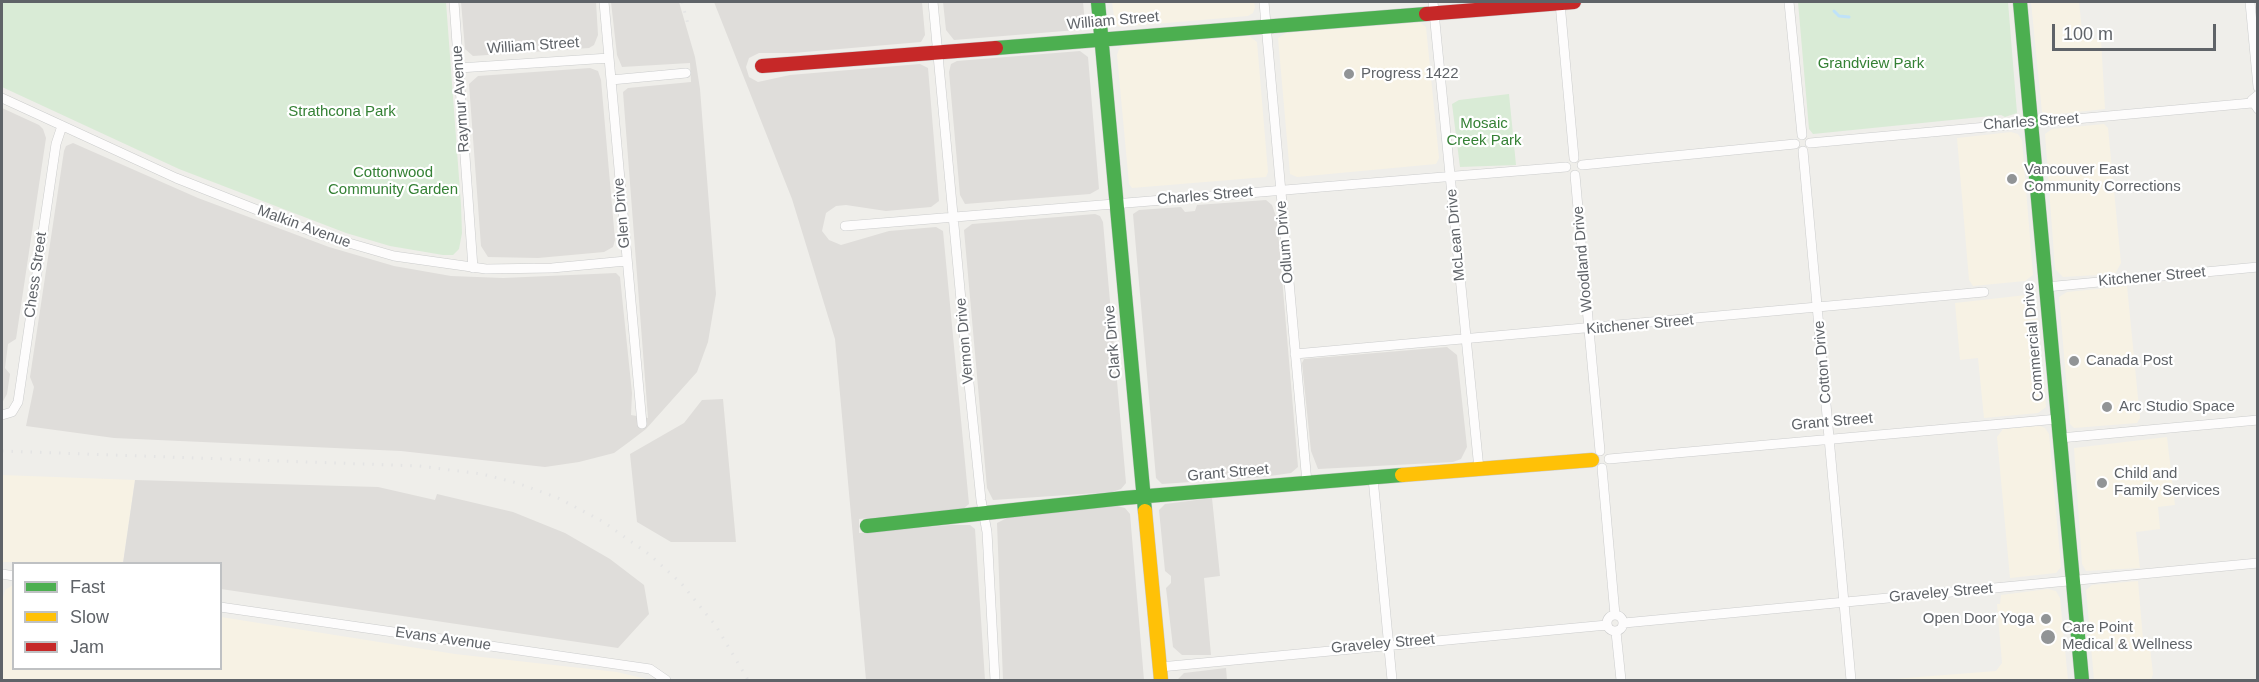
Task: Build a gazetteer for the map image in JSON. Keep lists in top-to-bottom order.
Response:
{
  "streets": {
    "street": [
      "William Street",
      "Raymur Avenue",
      "Charles Street",
      "Glen Drive",
      "Malkin Avenue",
      "McLean Drive",
      "Odlum Drive",
      "Woodland Drive",
      "Chess Street",
      "Kitchener Street",
      "Vernon Drive",
      "Clark Drive",
      "Commercial Drive",
      "Cotton Drive",
      "Grant Street",
      "Graveley Street",
      "Evans Avenue"
    ]
  },
  "crossings": [
    ["William Street", "Raymur Avenue"],
    ["William Street", "Glen Drive"],
    ["William Street", "McLean Drive"],
    ["William Street", "Odlum Drive"],
    ["William Street", "Vernon Drive"],
    ["William Street", "Clark Drive"],
    ["Raymur Avenue", "Malkin Avenue"],
    ["Charles Street", "McLean Drive"],
    ["Charles Street", "Odlum Drive"],
    ["Charles Street", "Woodland Drive"],
    ["Charles Street", "Vernon Drive"],
    ["Charles Street", "Clark Drive"],
    ["Charles Street", "Commercial Drive"],
    ["Charles Street", "Cotton Drive"],
    ["Glen Drive", "Malkin Avenue"],
    ["Malkin Avenue", "Chess Street"],
    ["McLean Drive", "Kitchener Street"],
    ["McLean Drive", "Grant Street"],
    ["Odlum Drive", "Kitchener Street"],
    ["Odlum Drive", "Grant Street"],
    ["Woodland Drive", "Kitchener Street"],
    ["Woodland Drive", "Grant Street"],
    ["Woodland Drive", "Graveley Street"],
    ["Kitchener Street", "Commercial Drive"],
    ["Kitchener Street", "Cotton Drive"],
    ["Vernon Drive", "Grant Street"],
    ["Clark Drive", "Grant Street"],
    ["Clark Drive", "Graveley Street"],
    ["Commercial Drive", "Grant Street"],
    ["Commercial Drive", "Graveley Street"],
    ["Cotton Drive", "Grant Street"],
    ["Cotton Drive", "Graveley Street"]
  ],
  "parks": [
    "Grandview Park",
    "Strathcona Park",
    "Mosaic Creek Park",
    "Cottonwood Community Garden"
  ],
  "places": [
    "Progress 1422",
    "Vancouver East Community Corrections",
    "Canada Post",
    "Arc Studio Space",
    "Child and Family Services",
    "Open Door Yoga",
    "Care Point Medical & Wellness"
  ],
  "legend": ["Fast", "Slow", "Jam"],
  "scale_bar": "100 m"
}
